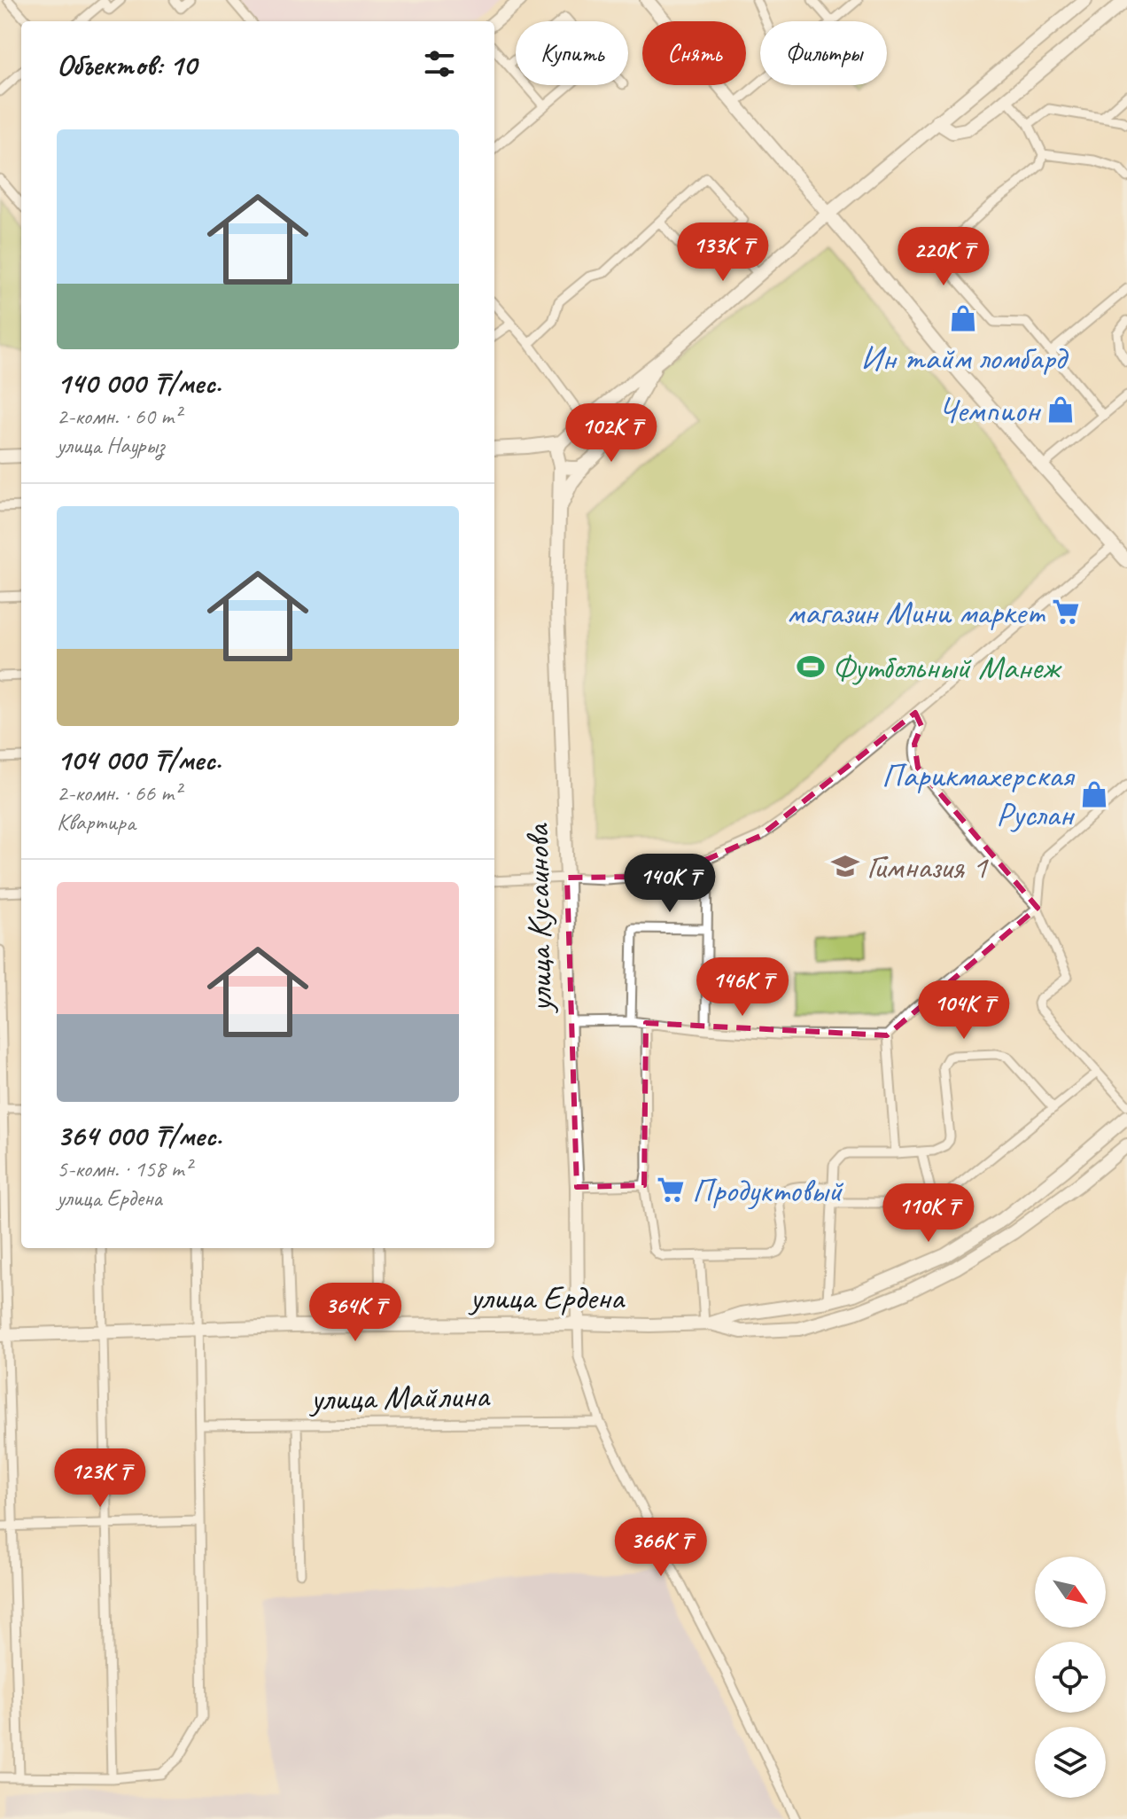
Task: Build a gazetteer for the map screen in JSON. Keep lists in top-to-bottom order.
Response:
{
  "streets": {
    "street": ["улица Кусаинова", "улица Ердена", "улица Майлина"]
  },
  "crossings": [
    ["улица Кусаинова", "улица Ердена"]
  ],
  "places": {
    "shop": ["Ин тайм ломбард", "Чемпион", "Парикмахерская Руслан"],
    "supermarket": ["магазин Мини маркет", "Продуктовый"],
    "sports": ["Футбольный Манеж"],
    "school or university": ["Гимназия 1"]
  },
  "north": "bottom right",
  "page": {
    "chip": ["Купить", "Снять", "Фильтры"],
    "heading": "Объектов: 10",
    "list": [
      {
        "name": "140 000 ₸/мес.",
        "note": "2-комн. · 60 m² · улица Наурыз"
      },
      {
        "name": "104 000 ₸/мес.",
        "note": "2-комн. · 66 m² · Квартира"
      },
      {
        "name": "364 000 ₸/мес.",
        "note": "5-комн. · 158 m² · улица Ердена"
      }
    ],
    "price": [
      "133K ₸",
      "220K ₸",
      "102K ₸",
      "140K ₸",
      "146K ₸",
      "104K ₸",
      "110K ₸",
      "364K ₸",
      "123K ₸",
      "366K ₸"
    ]
  }
}
